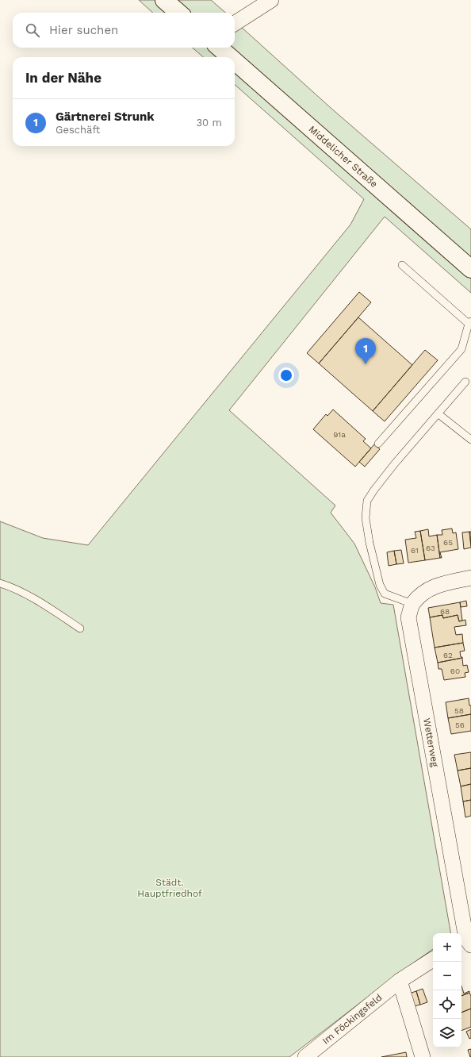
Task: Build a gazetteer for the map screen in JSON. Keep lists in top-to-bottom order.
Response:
{
  "streets": {
    "street": ["Middelicher Straße", "Wetterweg", "Im Föckingsfeld"]
  },
  "parks": ["Städt. Hauptfriedhof"],
  "house_numbers": [
    "91a",
    "65",
    "63",
    "61",
    "68",
    "62",
    "60",
    "58",
    "56"
  ],
  "page": {
    "search": "Hier suchen",
    "heading": "In der Nähe",
    "list": [
      {
        "mark": "1",
        "name": "Gärtnerei Strunk",
        "note": "Geschäft",
        "value": "30 m"
      }
    ],
    "pins": "1",
    "map_buttons": ["+", "−"]
  }
}
